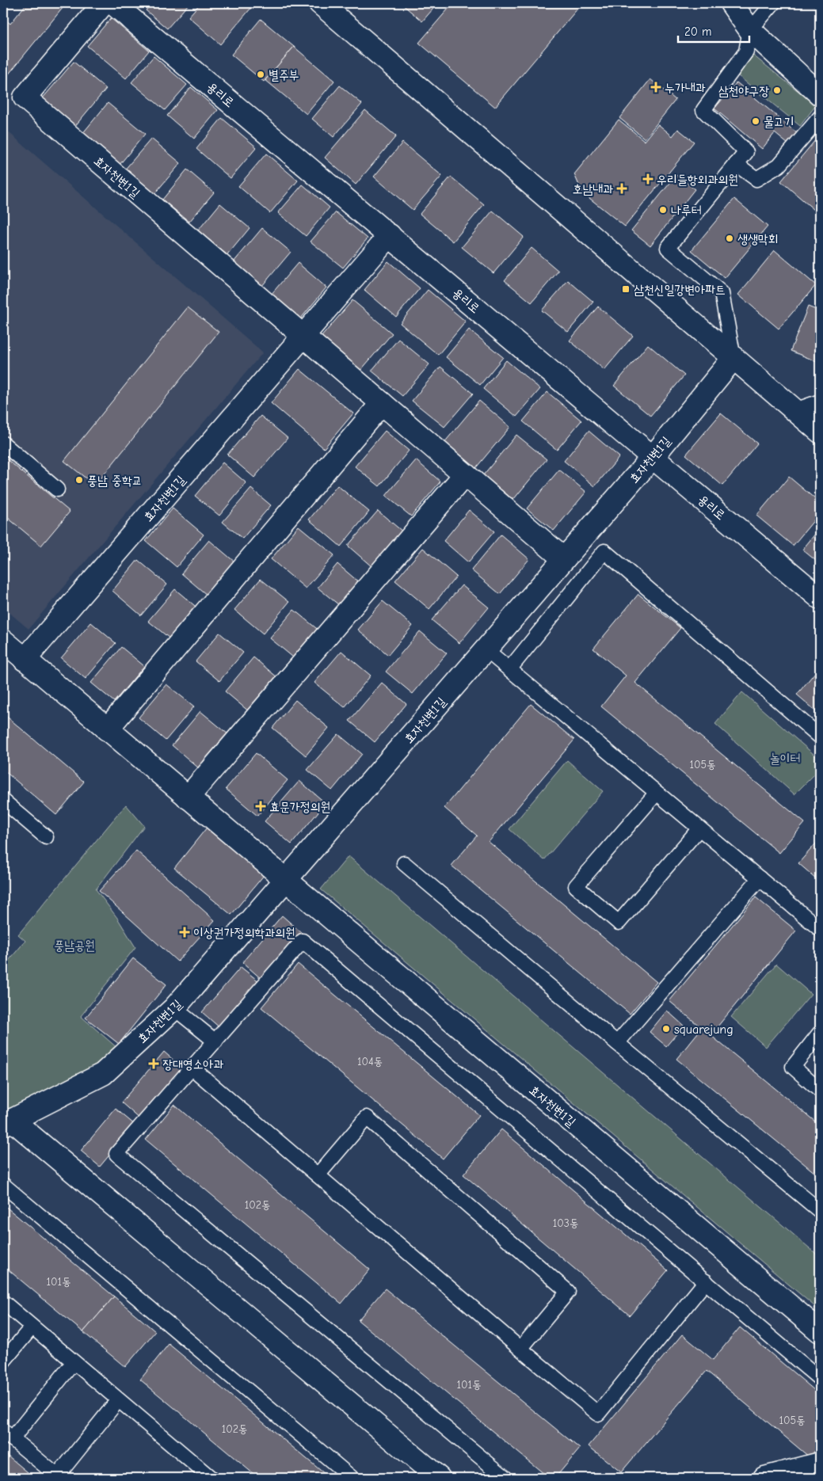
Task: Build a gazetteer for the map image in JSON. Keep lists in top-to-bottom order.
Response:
{
  "streets": {
    "street": ["용리로", "효자천변1길"]
  },
  "crossings": [
    ["용리로", "효자천변1길"]
  ],
  "parks": ["놀이터", "풍남공원"],
  "places": {
    "other": [
      "별주부",
      "삼천야구장",
      "물고기",
      "나루터",
      "생생막회",
      "풍남 중학교",
      "squarejung"
    ],
    "health": [
      "누가내과",
      "우리들항외과의원",
      "호남내과",
      "효문가정의원",
      "이상권가정의학과의원",
      "장대영소아과"
    ],
    "transit": ["삼천신일강변아파트"]
  },
  "house_numbers": [
    "105동",
    "104동",
    "102동",
    "103동",
    "101동",
    "101동",
    "105동",
    "102동"
  ],
  "scale_bar": "20 m"
}
